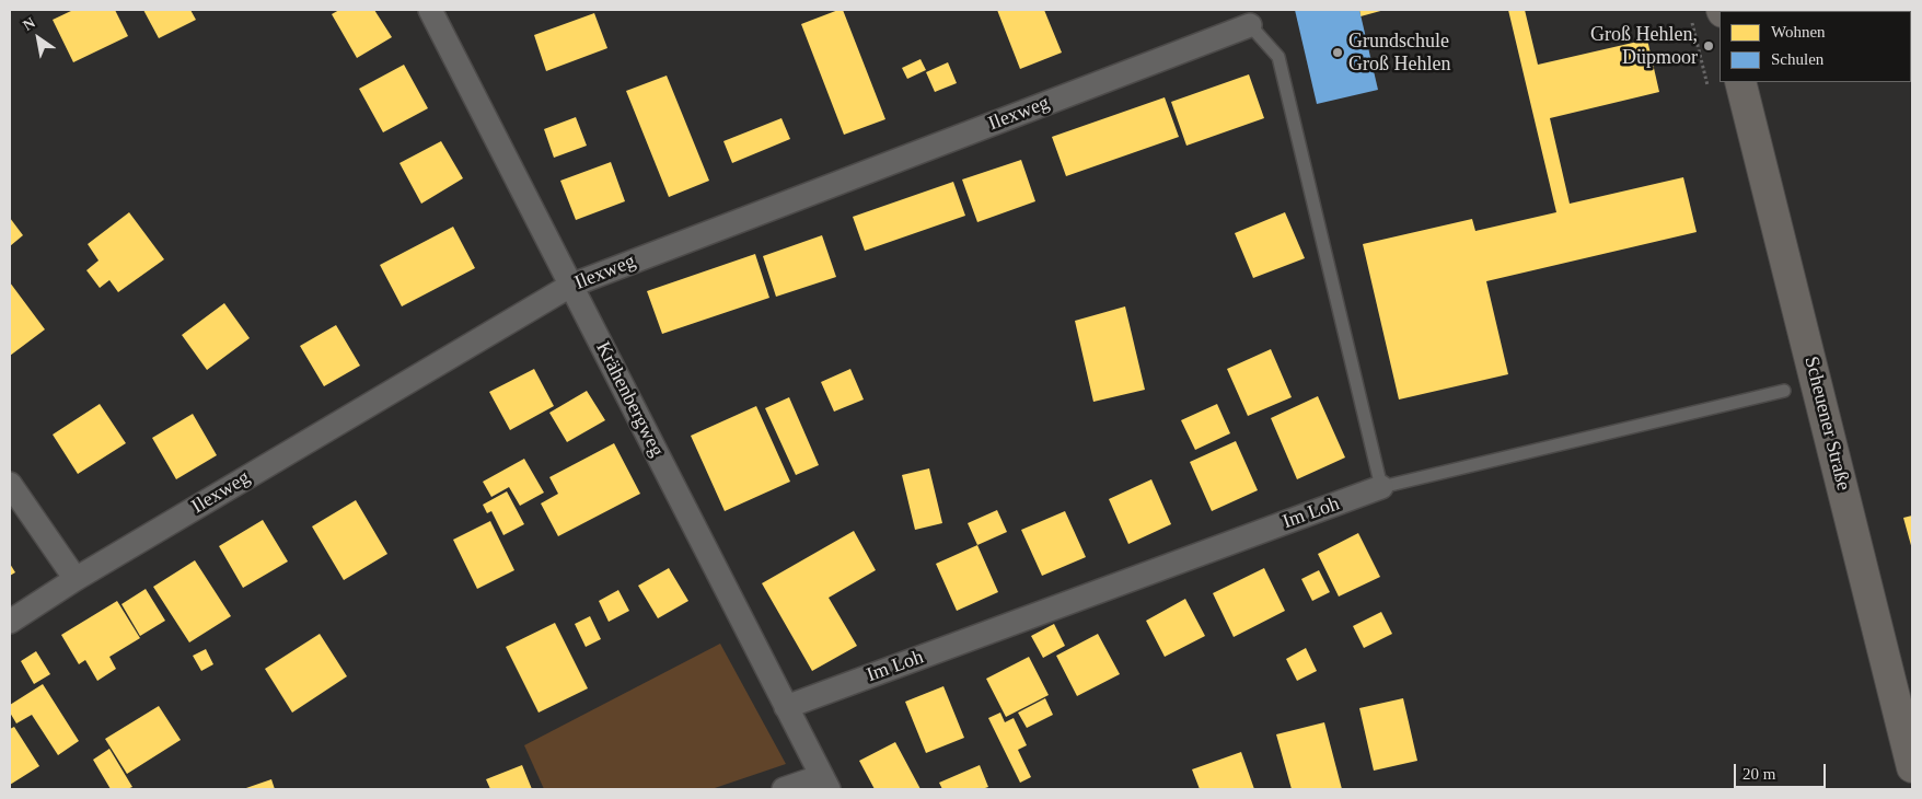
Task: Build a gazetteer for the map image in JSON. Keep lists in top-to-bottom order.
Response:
{
  "streets": {
    "main road": ["Scheuener Straße"],
    "street": ["Ilexweg", "Krähenbergweg", "Im Loh"]
  },
  "crossings": [
    ["Ilexweg", "Krähenbergweg"],
    ["Krähenbergweg", "Im Loh"]
  ],
  "places": ["Groß Hehlen, Düpmoor", "Grundschule Groß Hehlen"],
  "legend": ["Wohnen", "Schulen"],
  "scale_bar": "20 m",
  "north": "top left"
}
